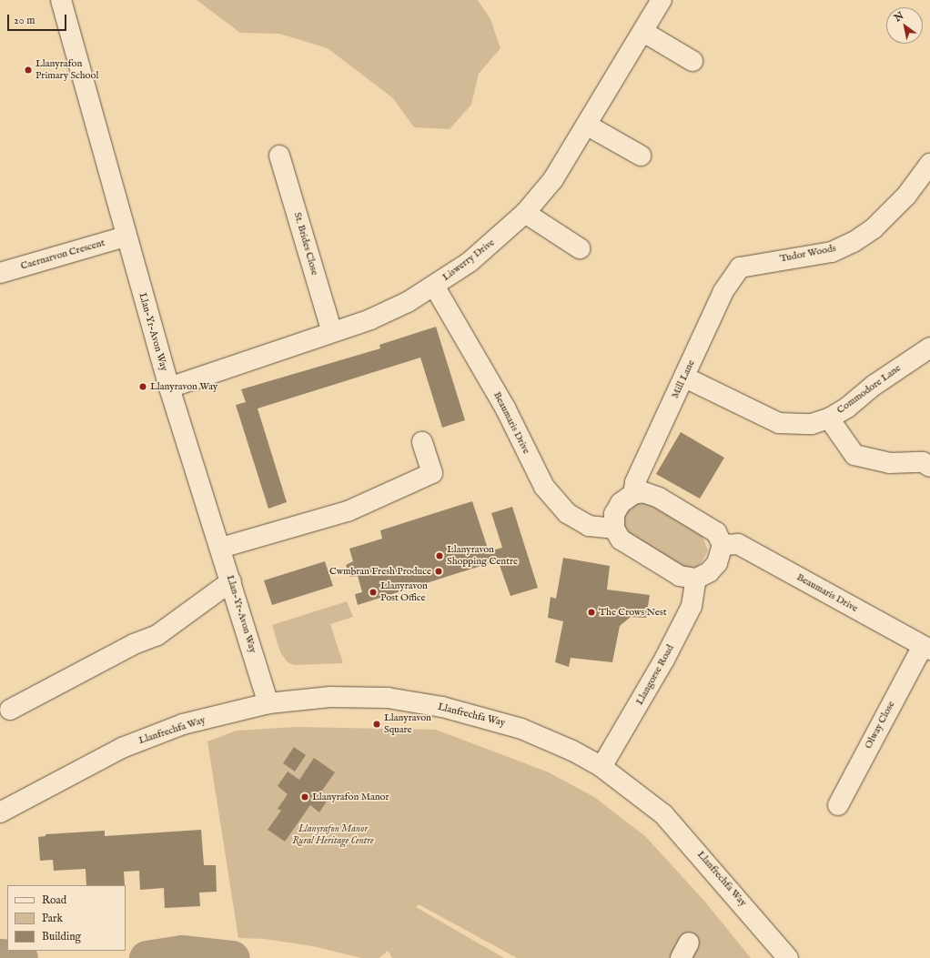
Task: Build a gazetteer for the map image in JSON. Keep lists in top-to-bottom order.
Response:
{
  "streets": {
    "street": [
      "St. Brides Close",
      "Tudor Woods",
      "Caernarvon Crescent",
      "Liswerry Drive",
      "Llan-Yr-Avon Way",
      "Mill Lane",
      "Commodore Lane",
      "Beaumaris Drive",
      "Llangorse Road",
      "Llanfrechfa Way",
      "Olway Close"
    ]
  },
  "crossings": [
    ["St. Brides Close", "Liswerry Drive"],
    ["Tudor Woods", "Mill Lane"],
    ["Caernarvon Crescent", "Llan-Yr-Avon Way"],
    ["Liswerry Drive", "Llan-Yr-Avon Way"],
    ["Liswerry Drive", "Beaumaris Drive"],
    ["Llan-Yr-Avon Way", "Llanfrechfa Way"],
    ["Mill Lane", "Commodore Lane"],
    ["Beaumaris Drive", "Olway Close"],
    ["Llangorse Road", "Llanfrechfa Way"]
  ],
  "parks": ["Llanyrafon Manor Rural Heritage Centre"],
  "places": [
    "Llanyrafon Primary School",
    "Llanyravon Way",
    "Llanyravon Shopping Centre",
    "Cwmbran Fresh Produce",
    "Llanyravon Post Office",
    "The Crows Nest",
    "Llanyravon Square",
    "Llanyrafon Manor"
  ],
  "legend": ["Road", "Park", "Building"],
  "scale_bar": "20 m",
  "north": "top left"
}
